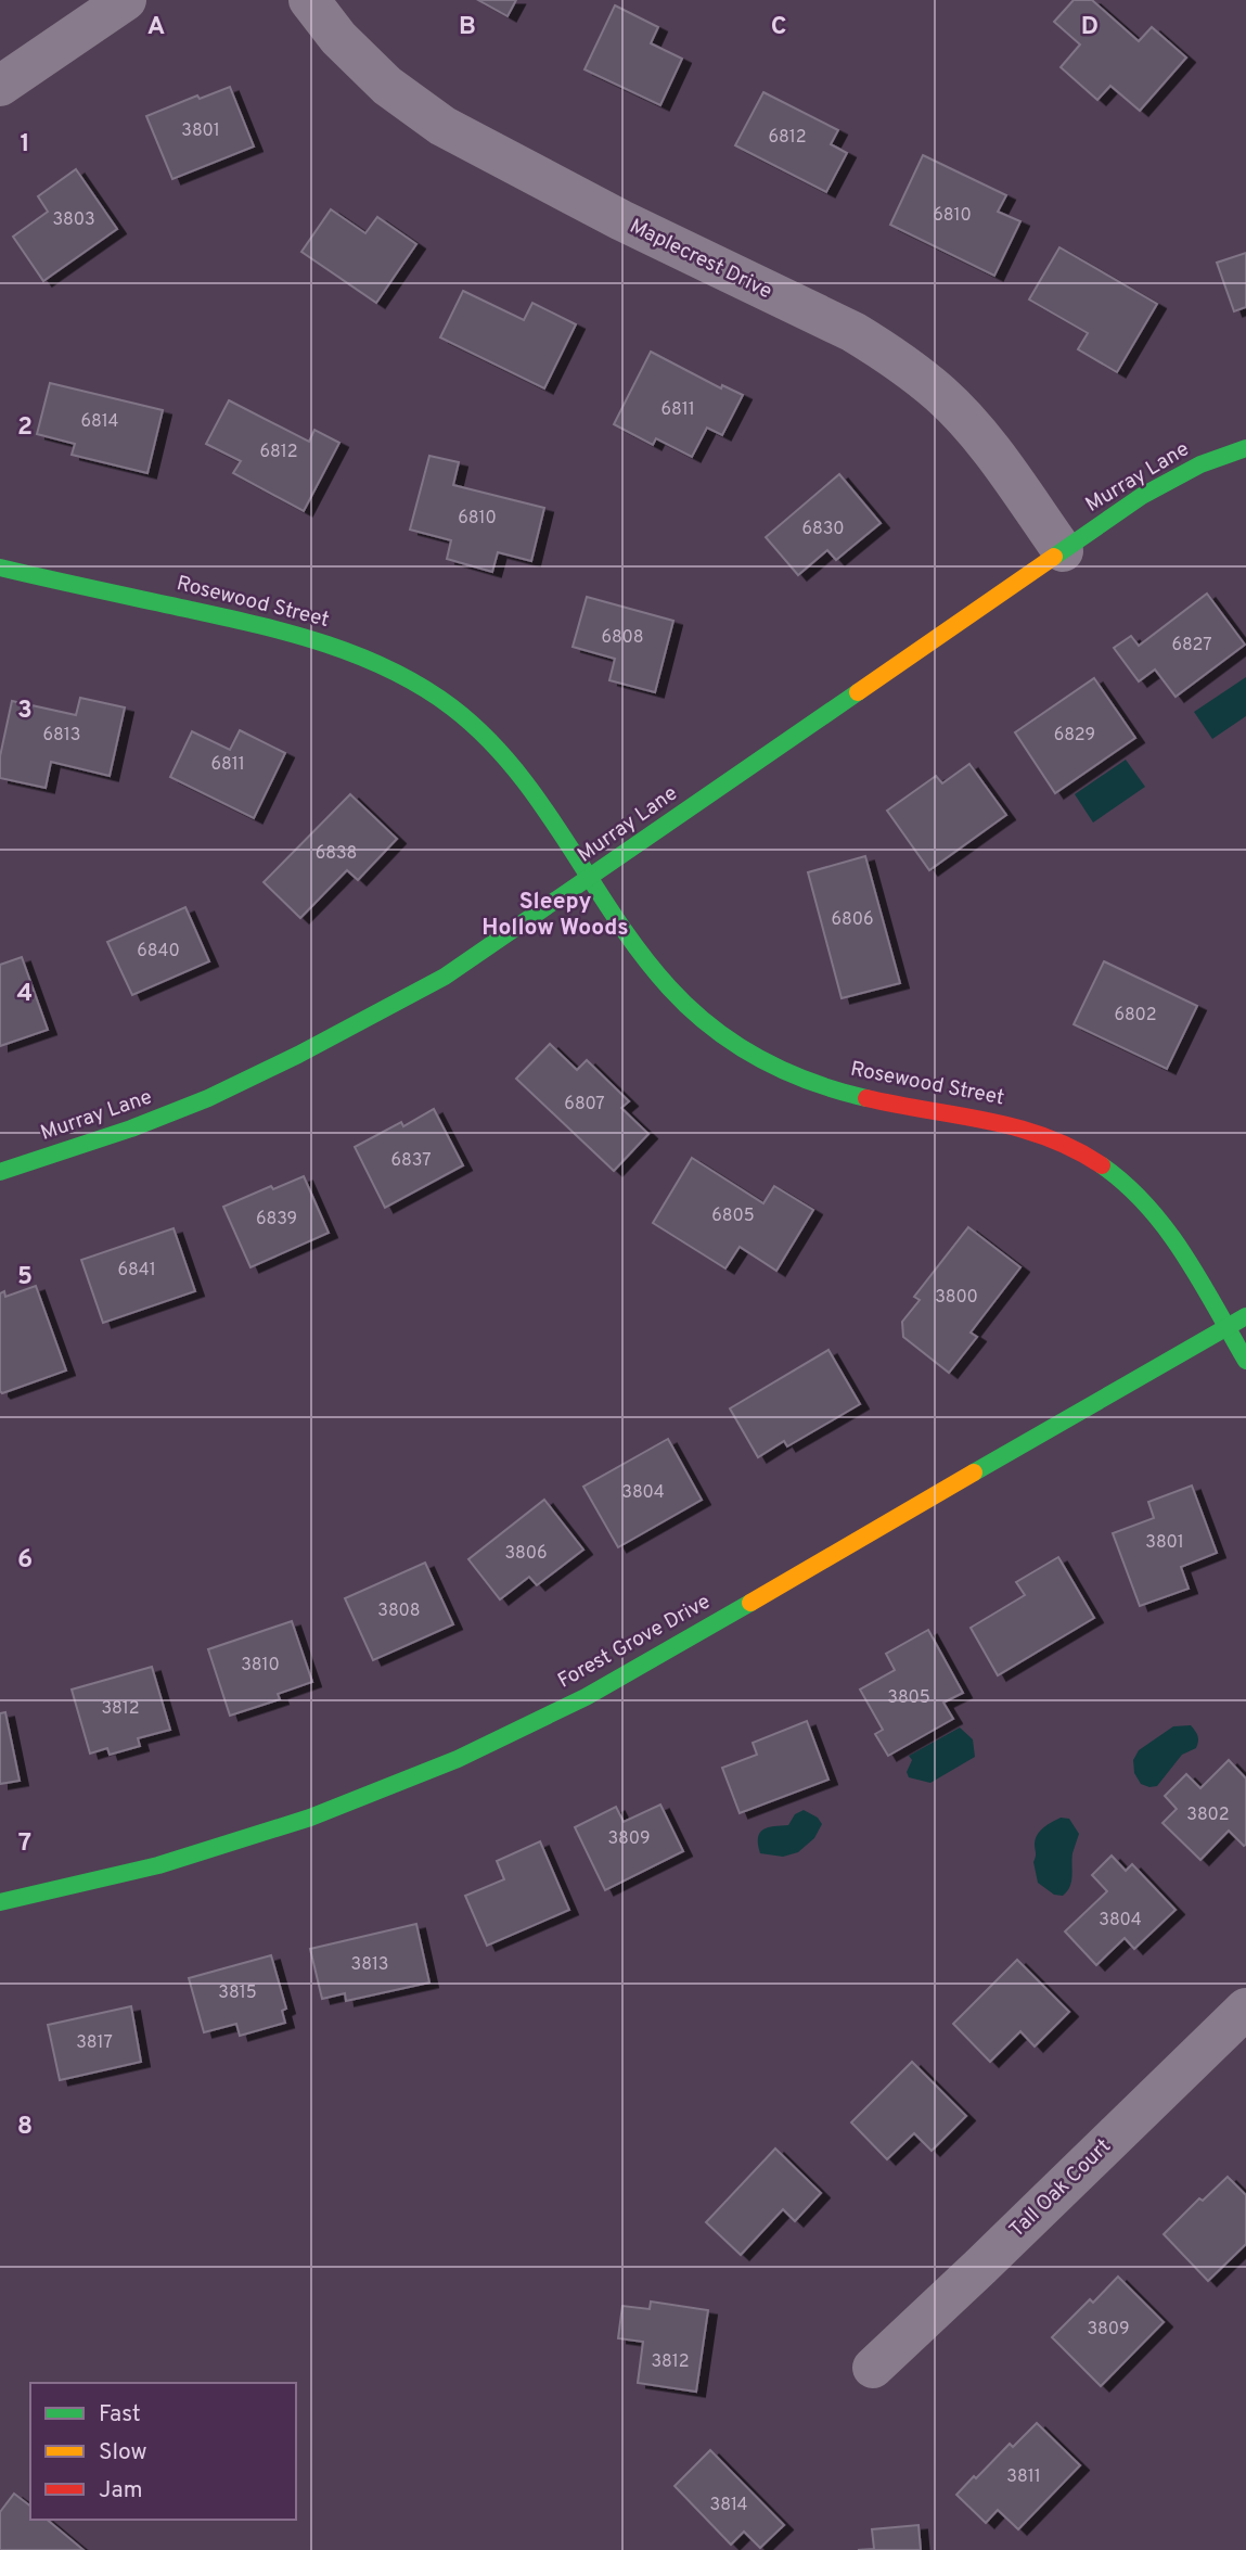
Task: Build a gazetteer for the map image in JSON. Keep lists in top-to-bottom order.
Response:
{
  "streets": {
    "street": [
      "Maplecrest Drive",
      "Murray Lane",
      "Rosewood Street",
      "Forest Grove Drive",
      "Tall Oak Court"
    ]
  },
  "crossings": [
    ["Maplecrest Drive", "Murray Lane"],
    ["Murray Lane", "Rosewood Street"],
    ["Rosewood Street", "Forest Grove Drive"]
  ],
  "districts": ["Sleepy Hollow Woods"],
  "house_numbers": [
    "3801",
    "6812",
    "6810",
    "3803",
    "6811",
    "6814",
    "6812",
    "6810",
    "6830",
    "6808",
    "6827",
    "6813",
    "6829",
    "6811",
    "6838",
    "6806",
    "6840",
    "6802",
    "6807",
    "6837",
    "6805",
    "6839",
    "6841",
    "3800",
    "3804",
    "3801",
    "3806",
    "3808",
    "3810",
    "3805",
    "3812",
    "3802",
    "3809",
    "3804",
    "3813",
    "3815",
    "3817",
    "3809",
    "3812",
    "3811",
    "3814"
  ],
  "legend": ["Fast", "Slow", "Jam"],
  "grid": {
    "columns": [
      "A",
      "B",
      "C",
      "D"
    ],
    "rows": [
      "1",
      "2",
      "3",
      "4",
      "5",
      "6",
      "7",
      "8"
    ]
  }
}
